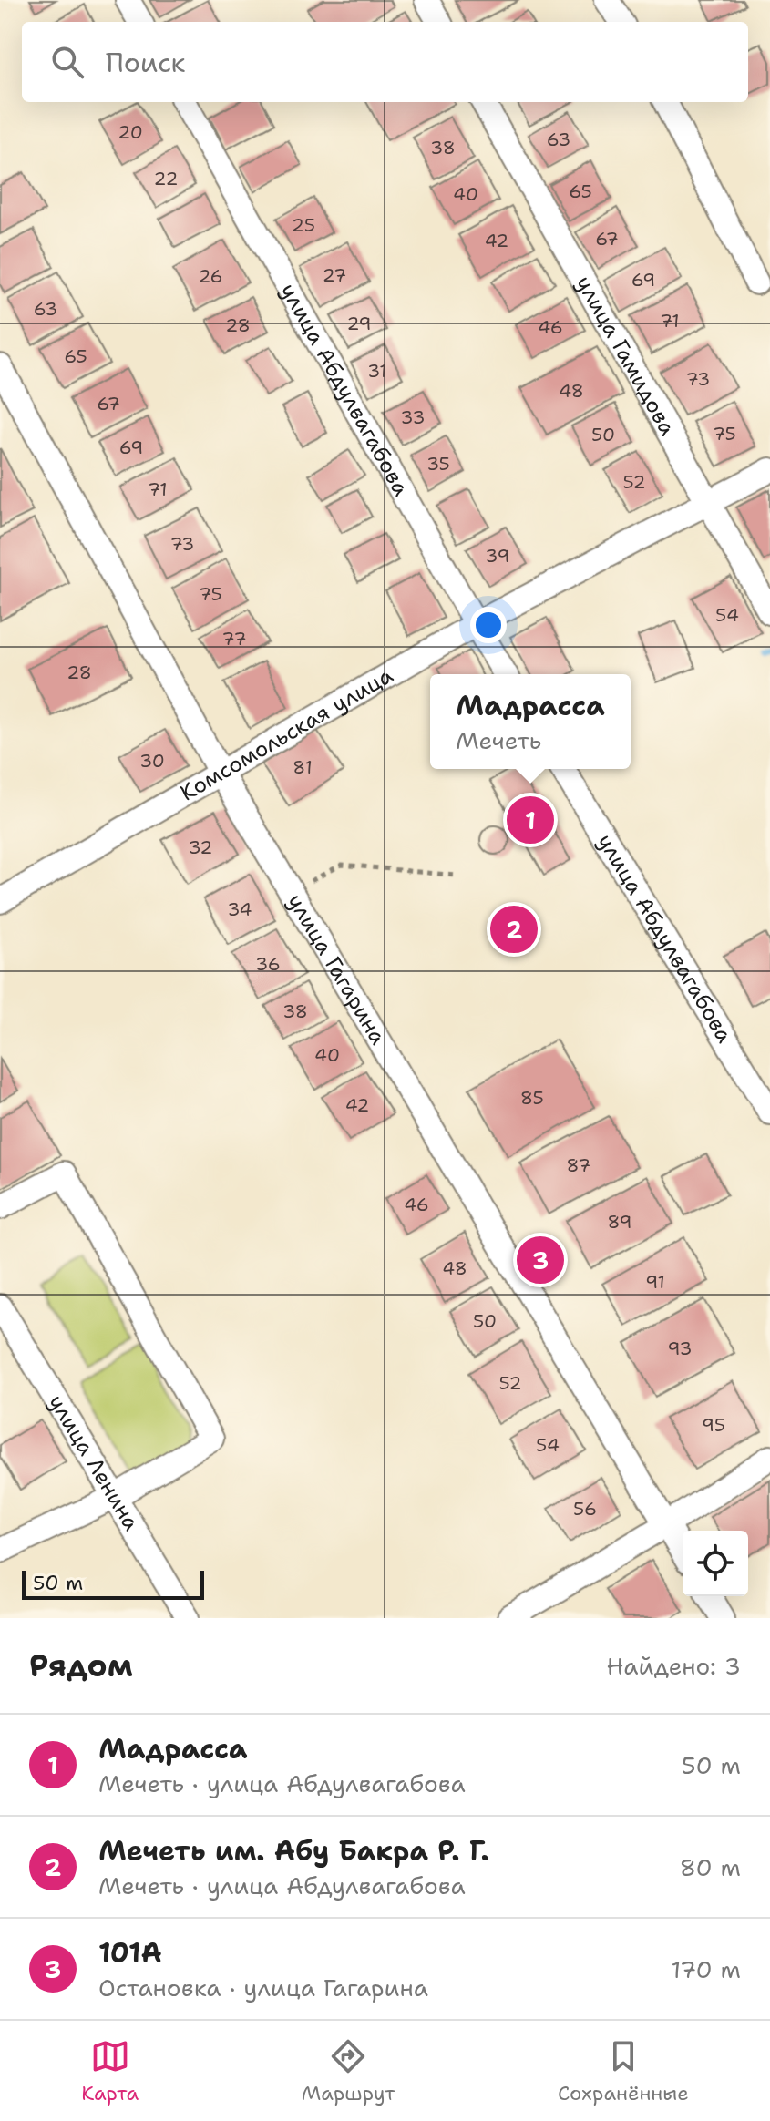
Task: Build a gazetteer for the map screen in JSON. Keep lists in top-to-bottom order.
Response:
{
  "streets": {
    "street": [
      "улица Гамидова",
      "улица Абдулвагабова",
      "Комсомольская улица",
      "улица Гагарина",
      "улица Ленина"
    ]
  },
  "crossings": [
    ["улица Гамидова", "Комсомольская улица"],
    ["улица Абдулвагабова", "Комсомольская улица"],
    ["Комсомольская улица", "улица Гагарина"]
  ],
  "house_numbers": [
    "20",
    "63",
    "38",
    "22",
    "65",
    "40",
    "25",
    "67",
    "42",
    "27",
    "26",
    "69",
    "63",
    "71",
    "29",
    "28",
    "46",
    "65",
    "31",
    "73",
    "48",
    "67",
    "33",
    "75",
    "50",
    "69",
    "35",
    "52",
    "71",
    "73",
    "39",
    "75",
    "54",
    "77",
    "28",
    "30",
    "81",
    "32",
    "34",
    "36",
    "38",
    "40",
    "85",
    "42",
    "87",
    "46",
    "89",
    "48",
    "91",
    "50",
    "93",
    "52",
    "95",
    "54",
    "56"
  ],
  "scale_bar": "50 m",
  "page": {
    "search": "Поиск",
    "popup": ["Мадрасса", "Мечеть"],
    "pins": ["1", "2", "3"],
    "scale": "50 m",
    "heading": ["Рядом", "Найдено: 3"],
    "list": [
      {
        "mark": "1",
        "name": "Мадрасса",
        "note": "Мечеть · улица Абдулвагабова",
        "value": "50 m"
      },
      {
        "mark": "2",
        "name": "Мечеть им. Абу Бакра Р. Г.",
        "note": "Мечеть · улица Абдулвагабова",
        "value": "80 m"
      },
      {
        "mark": "3",
        "name": "101А",
        "note": "Остановка · улица Гагарина",
        "value": "170 m"
      }
    ],
    "nav": ["Карта", "Маршрут", "Сохранённые"]
  }
}
